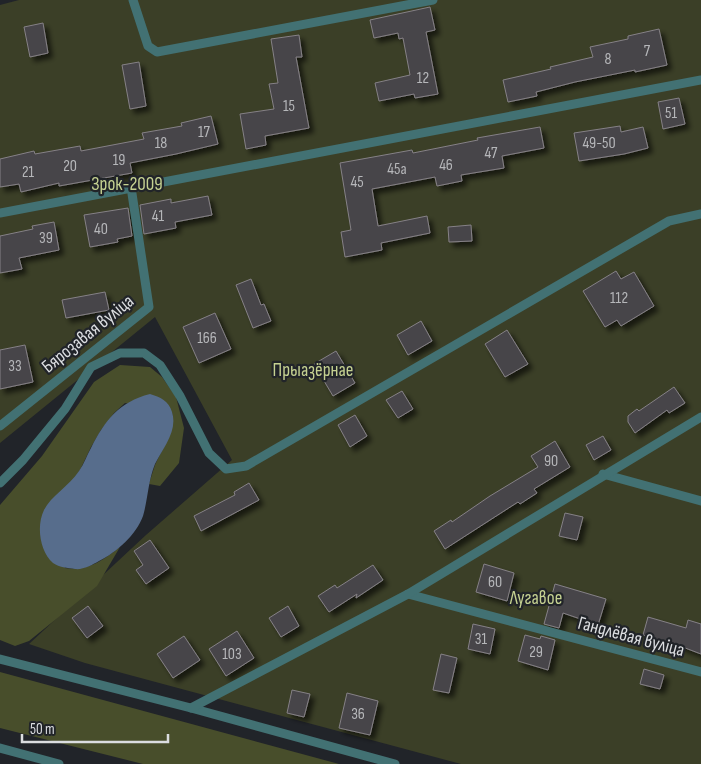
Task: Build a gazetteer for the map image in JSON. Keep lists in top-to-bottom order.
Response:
{
  "streets": {
    "lane": ["Бярозавая вуліца", "Гандлёвая вуліца"]
  },
  "parks": ["Зрок-2009", "Прыазёрнае", "Лугавое"],
  "house_numbers": [
    "7",
    "8",
    "12",
    "15",
    "51",
    "17",
    "18",
    "49-50",
    "47",
    "19",
    "46",
    "20",
    "45а",
    "21",
    "45",
    "41",
    "40",
    "39",
    "112",
    "166",
    "33",
    "90",
    "60",
    "31",
    "29",
    "103",
    "36"
  ],
  "scale_bar": "50 m"
}
